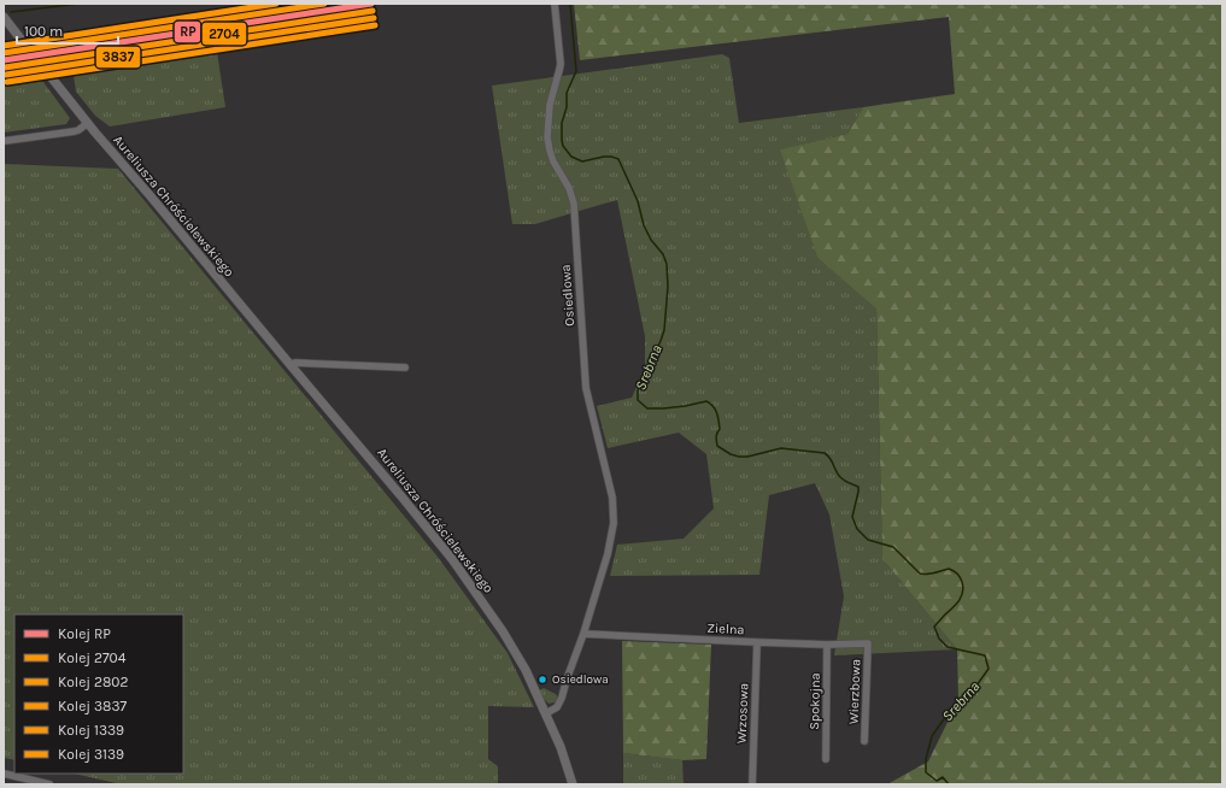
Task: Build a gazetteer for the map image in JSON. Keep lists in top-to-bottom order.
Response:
{
  "streets": {
    "street": [
      "Aureliusza Chróścielewskiego",
      "Osiedlowa",
      "Zielna",
      "Wierzbowa",
      "Spokojna",
      "Wrzosowa"
    ]
  },
  "crossings": [
    ["Aureliusza Chróścielewskiego", "Osiedlowa"],
    ["Osiedlowa", "Zielna"],
    ["Zielna", "Wierzbowa"],
    ["Zielna", "Spokojna"],
    ["Zielna", "Wrzosowa"]
  ],
  "water": ["Srebrna"],
  "places": ["Osiedlowa"],
  "lines": [
    "rail line RP",
    "rail line 2802",
    "rail line 1339",
    "rail line 2704",
    "rail line 3837",
    "rail line 3139"
  ],
  "legend": [
    "Kolej RP",
    "Kolej 2704",
    "Kolej 2802",
    "Kolej 3837",
    "Kolej 1339",
    "Kolej 3139"
  ],
  "scale_bar": "100 m"
}
